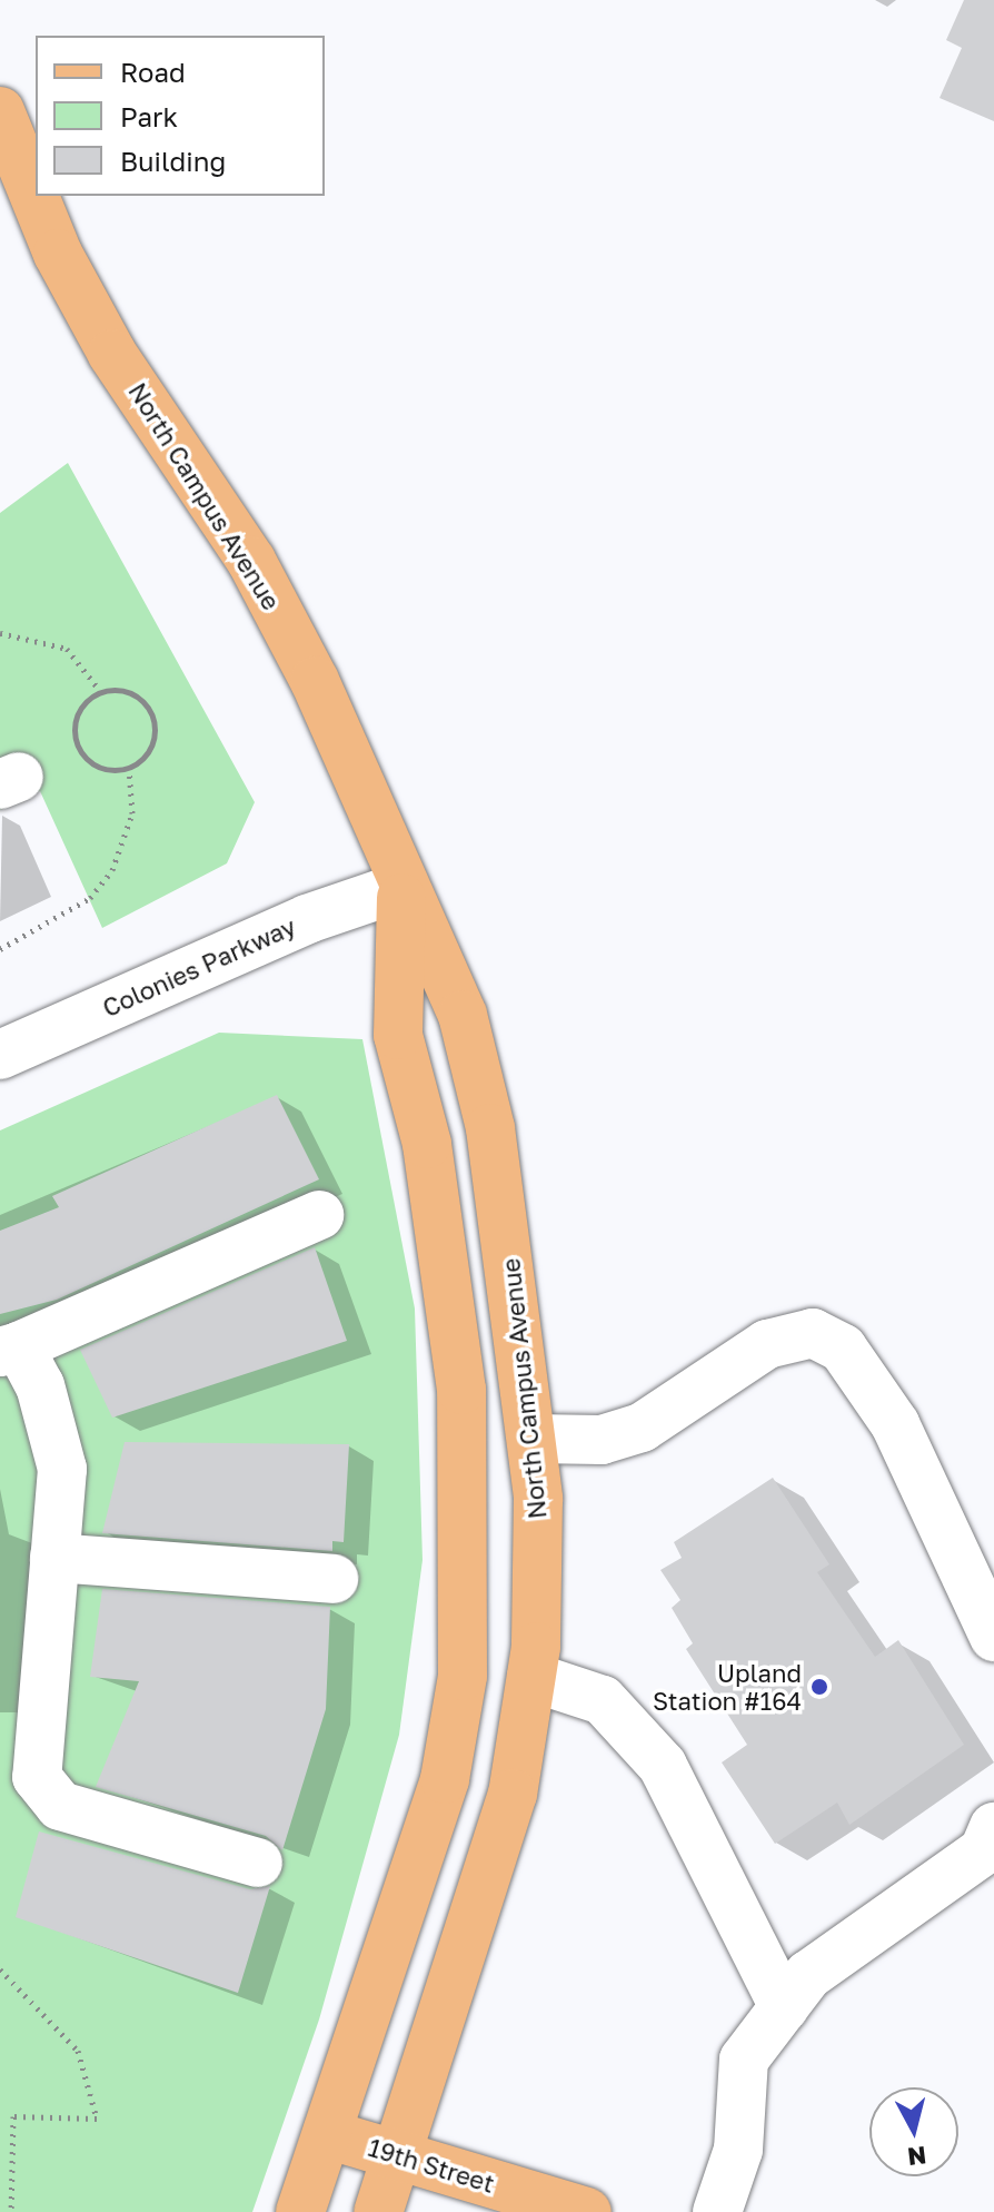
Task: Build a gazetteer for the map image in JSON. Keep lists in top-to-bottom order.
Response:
{
  "streets": {
    "main road": ["North Campus Avenue", "19th Street"],
    "street": ["Colonies Parkway"]
  },
  "crossings": [
    ["North Campus Avenue", "Colonies Parkway"],
    ["North Campus Avenue", "19th Street"]
  ],
  "places": ["Upland Station #164"],
  "legend": ["Road", "Park", "Building"],
  "north": "bottom"
}
